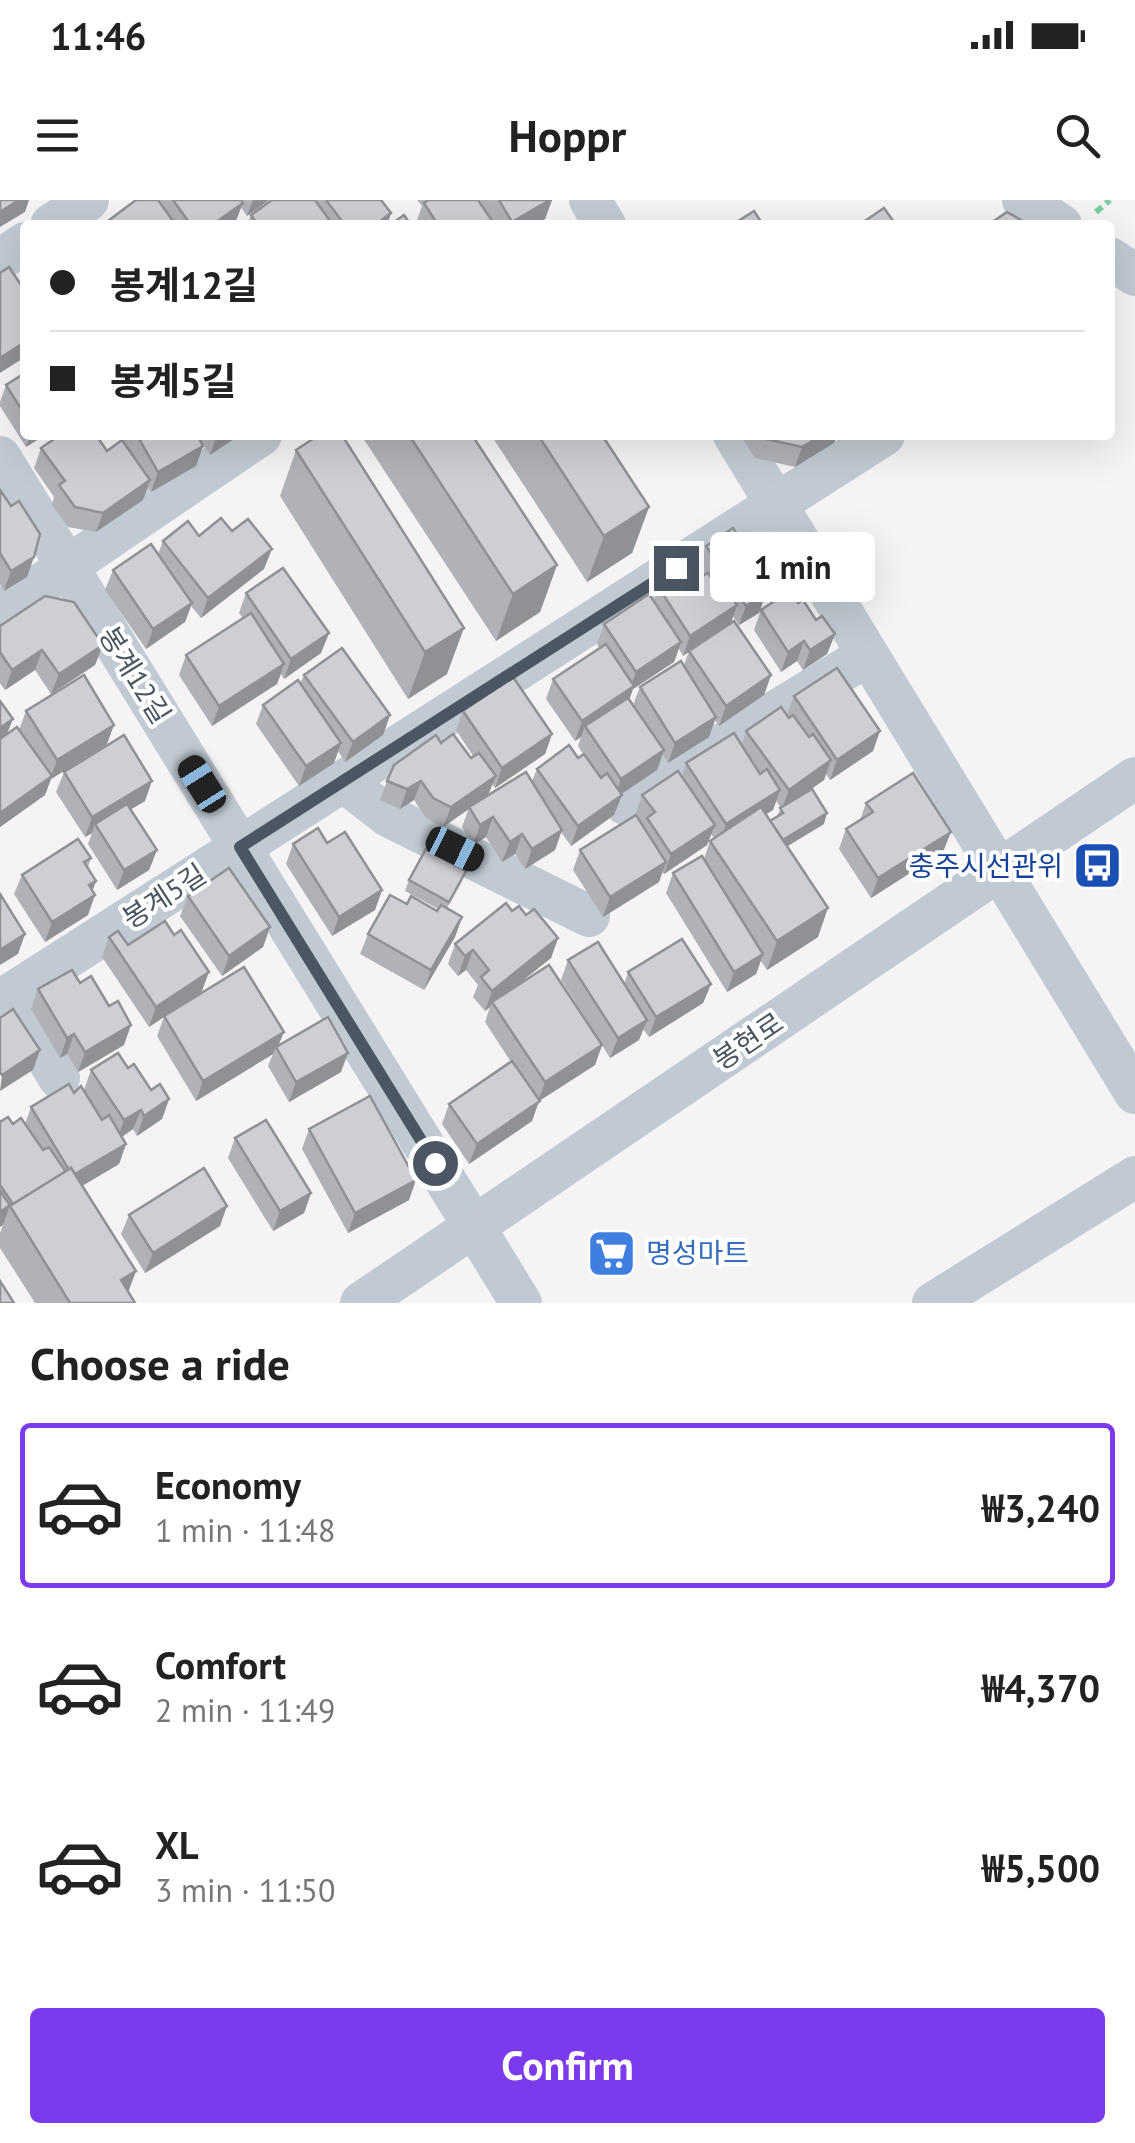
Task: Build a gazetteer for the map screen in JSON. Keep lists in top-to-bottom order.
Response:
{
  "streets": {
    "street": ["봉계12길", "봉계5길", "봉현로"]
  },
  "crossings": [
    ["봉계12길", "봉계5길"],
    ["봉계12길", "봉현로"]
  ],
  "places": {
    "bus stop": ["충주시선관위"],
    "supermarket": ["명성마트"]
  },
  "page": {
    "status": "11:46",
    "header": "Hoppr",
    "banner": ["봉계12길", "봉계5길"],
    "bubble": "1 min",
    "heading": "Choose a ride",
    "list": [
      {
        "name": "Economy",
        "note": "1 min · 11:48",
        "value": "₩3,240"
      },
      {
        "name": "Comfort",
        "note": "2 min · 11:49",
        "value": "₩4,370"
      },
      {
        "name": "XL",
        "note": "3 min · 11:50",
        "value": "₩5,500"
      }
    ],
    "buttons": "Confirm"
  }
}
